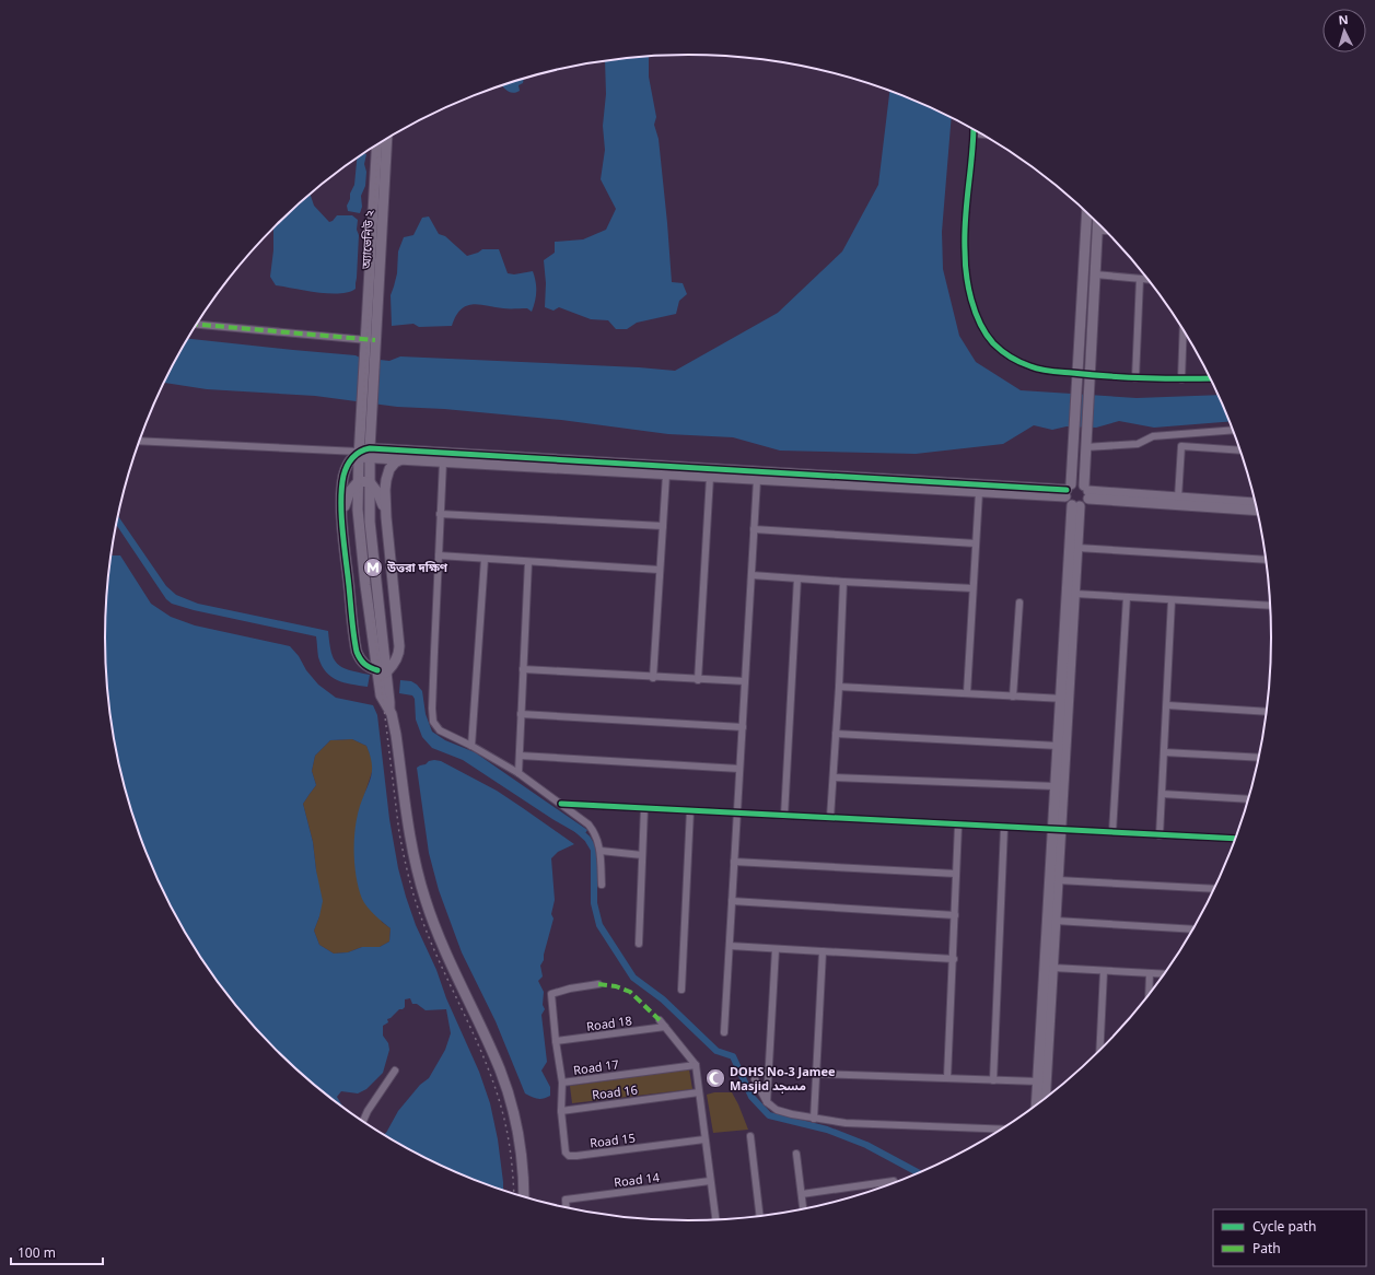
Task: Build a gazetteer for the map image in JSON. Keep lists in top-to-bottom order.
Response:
{
  "streets": {
    "street": [
      "অ্যাভেনিউ ২",
      "Road 18",
      "Road 17",
      "Road 16",
      "Road 15",
      "Road 14"
    ]
  },
  "crossings": [
    ["Road 18", "Road 17"],
    ["Road 16", "Road 15"]
  ],
  "places": {
    "metro station": ["উত্তরা দক্ষিণ"],
    "mosque": ["DOHS No-3 Jamee Masjid مسجد"]
  },
  "legend": ["Cycle path", "Path"],
  "scale_bar": "100 m",
  "north": "top"
}
